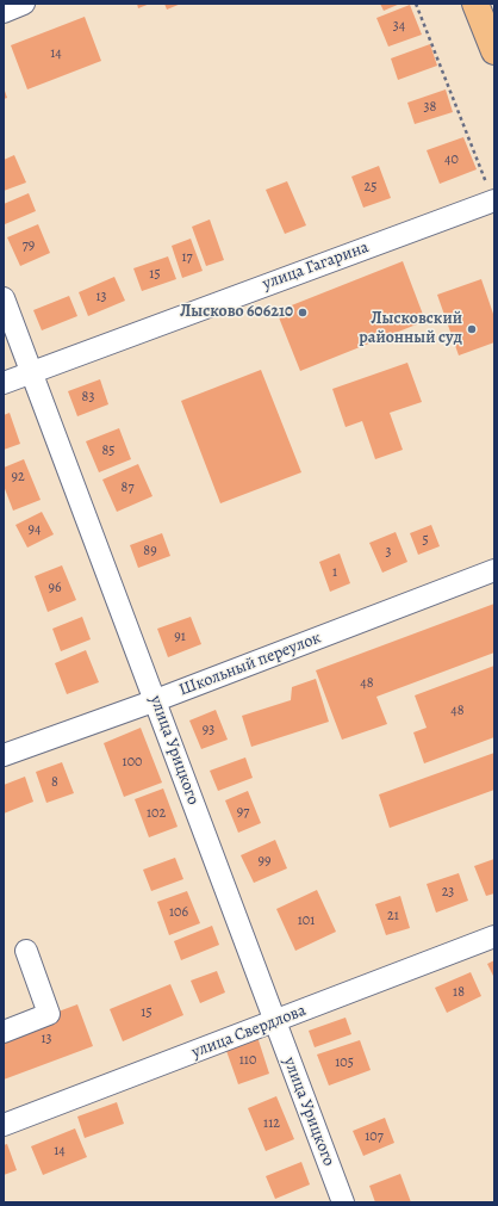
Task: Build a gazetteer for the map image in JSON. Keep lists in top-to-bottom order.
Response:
{
  "streets": {
    "street": [
      "улица Гагарина",
      "Школьный переулок",
      "улица Урицкого",
      "улица Свердлова"
    ]
  },
  "crossings": [
    ["улица Гагарина", "улица Урицкого"],
    ["Школьный переулок", "улица Урицкого"],
    ["улица Урицкого", "улица Свердлова"]
  ],
  "places": ["Лысково 606210", "Лысковский районный суд"],
  "house_numbers": [
    "34",
    "14",
    "38",
    "40",
    "25",
    "79",
    "17",
    "15",
    "13",
    "83",
    "85",
    "92",
    "87",
    "94",
    "5",
    "89",
    "3",
    "1",
    "96",
    "91",
    "48",
    "48",
    "93",
    "100",
    "8",
    "97",
    "102",
    "99",
    "23",
    "106",
    "21",
    "101",
    "18",
    "15",
    "13",
    "110",
    "105",
    "112",
    "107",
    "14"
  ]
}
